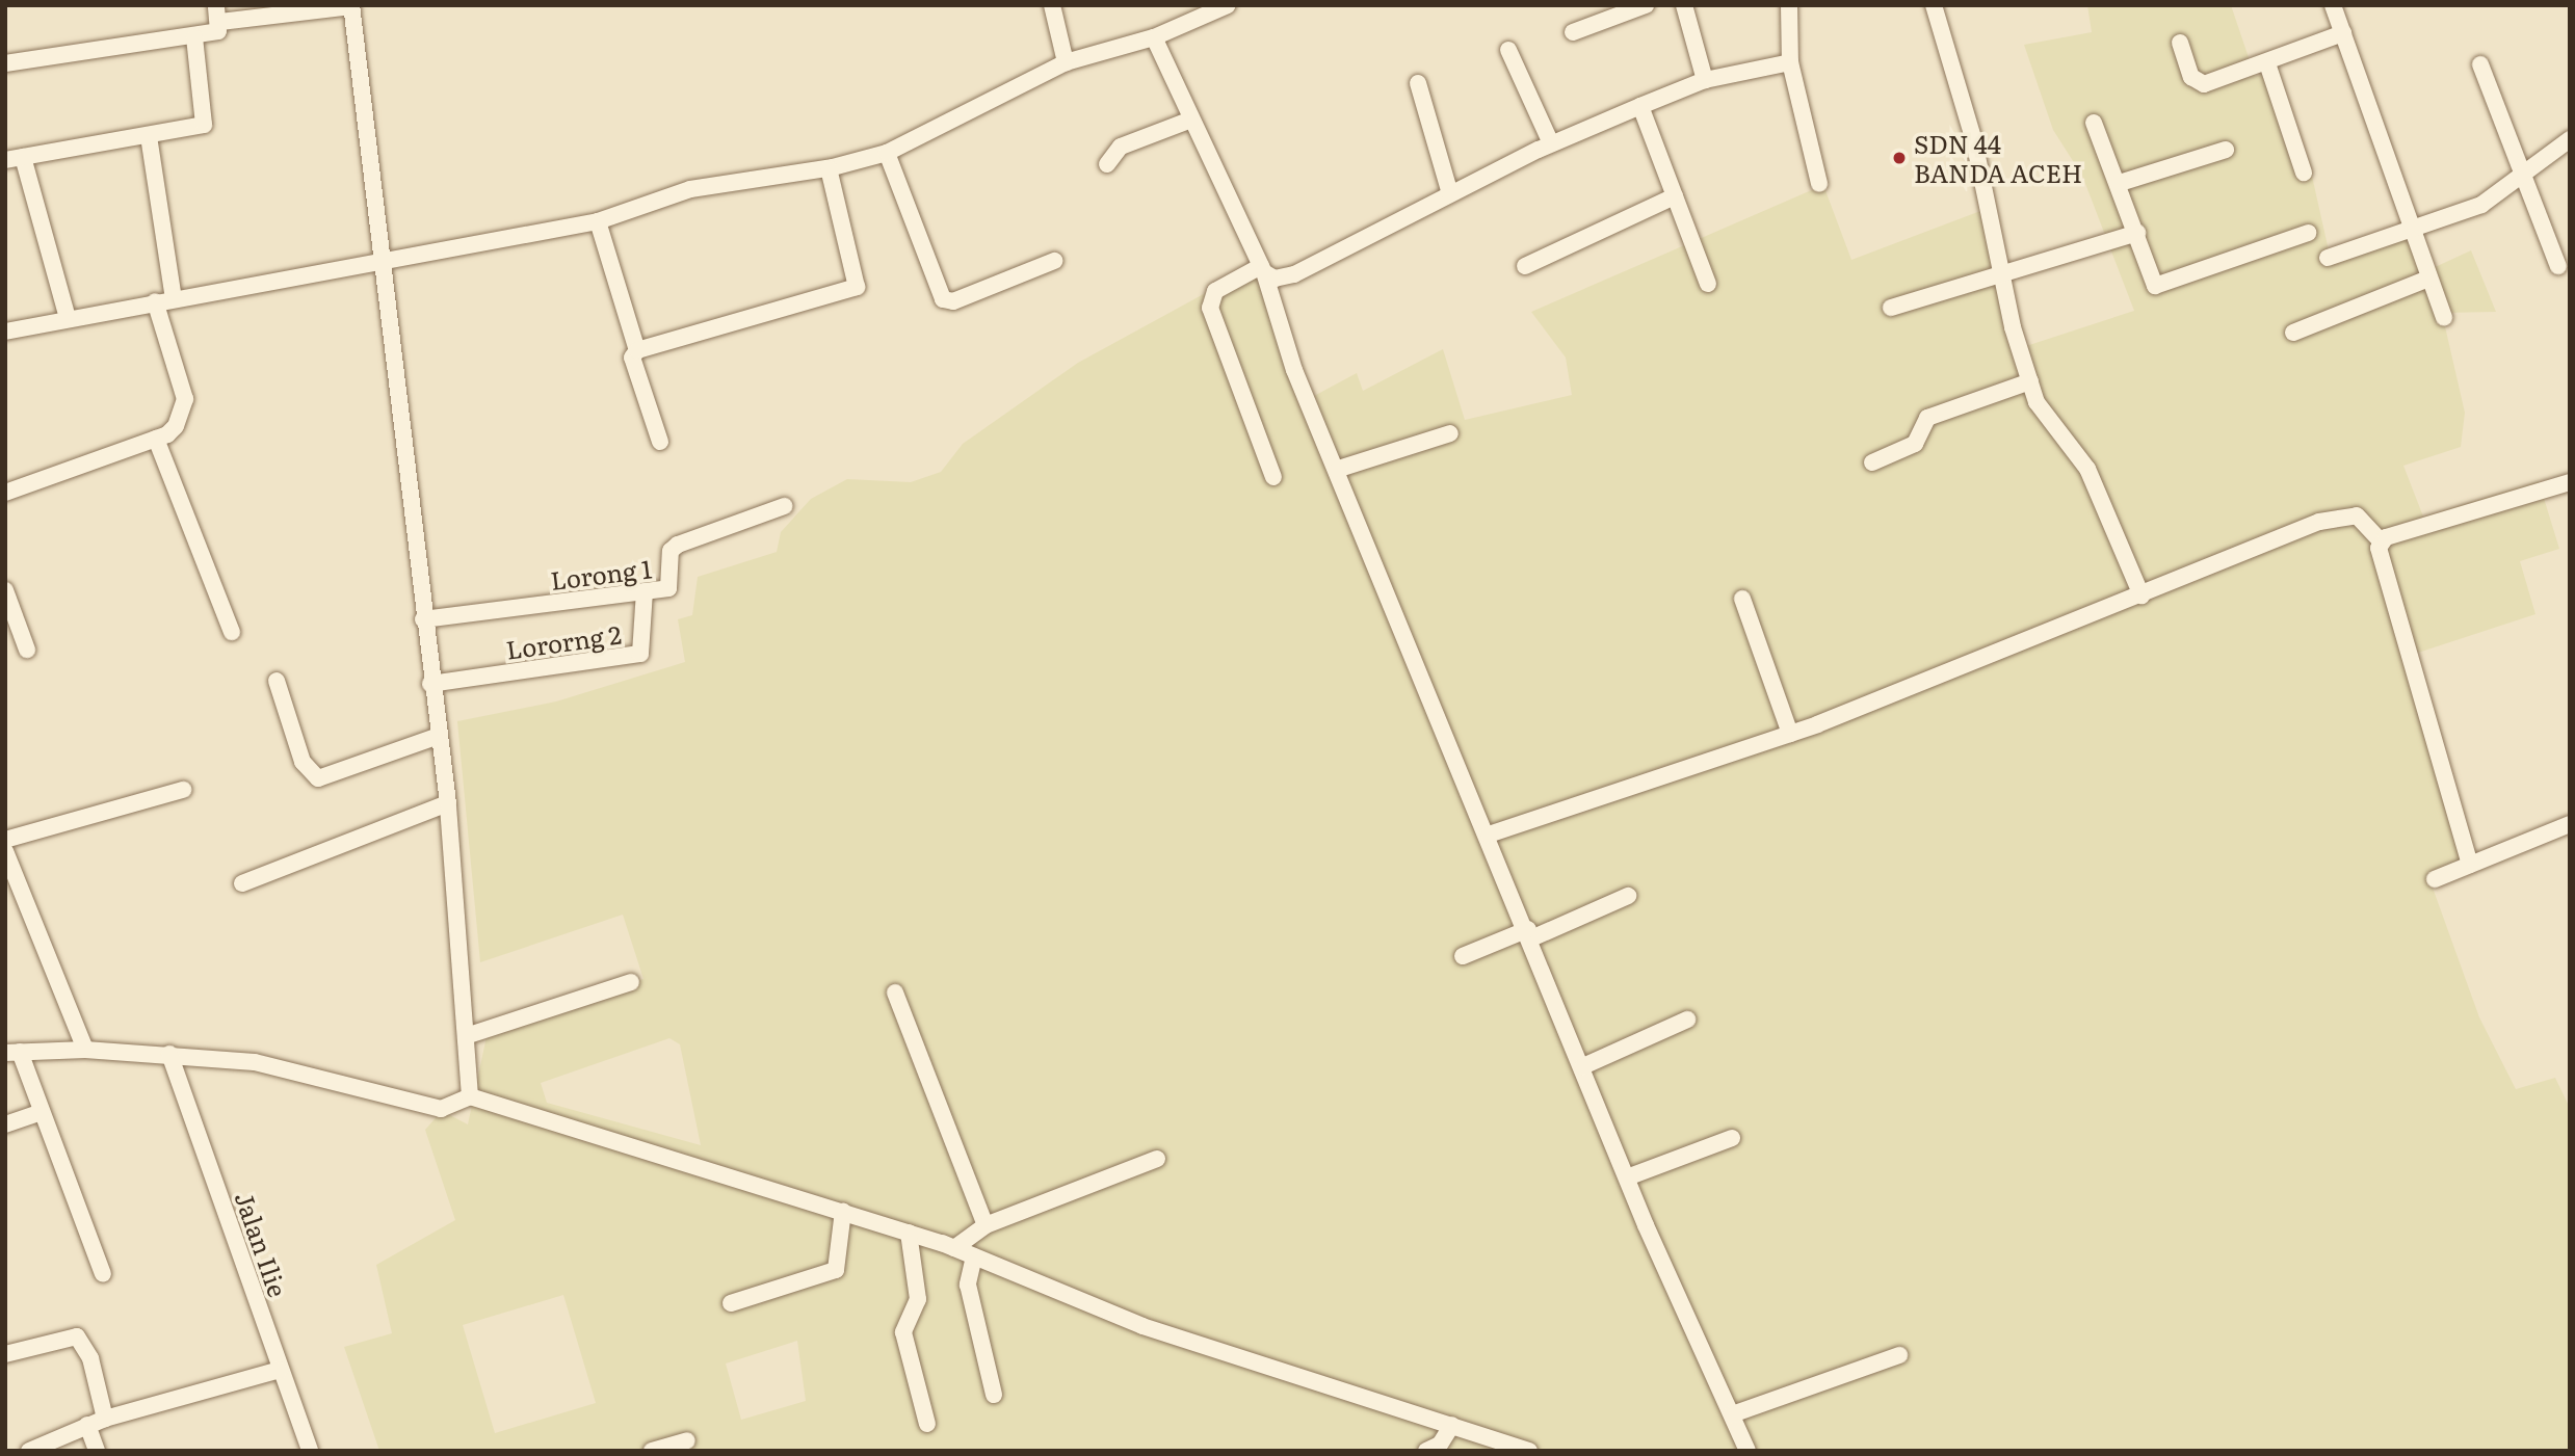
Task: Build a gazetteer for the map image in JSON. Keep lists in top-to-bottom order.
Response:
{
  "streets": {
    "street": ["Lorong 1", "Lororng 2", "Jalan Ilie"]
  },
  "crossings": [
    ["Lorong 1", "Lororng 2"]
  ],
  "places": ["SDN 44 BANDA ACEH"]
}
